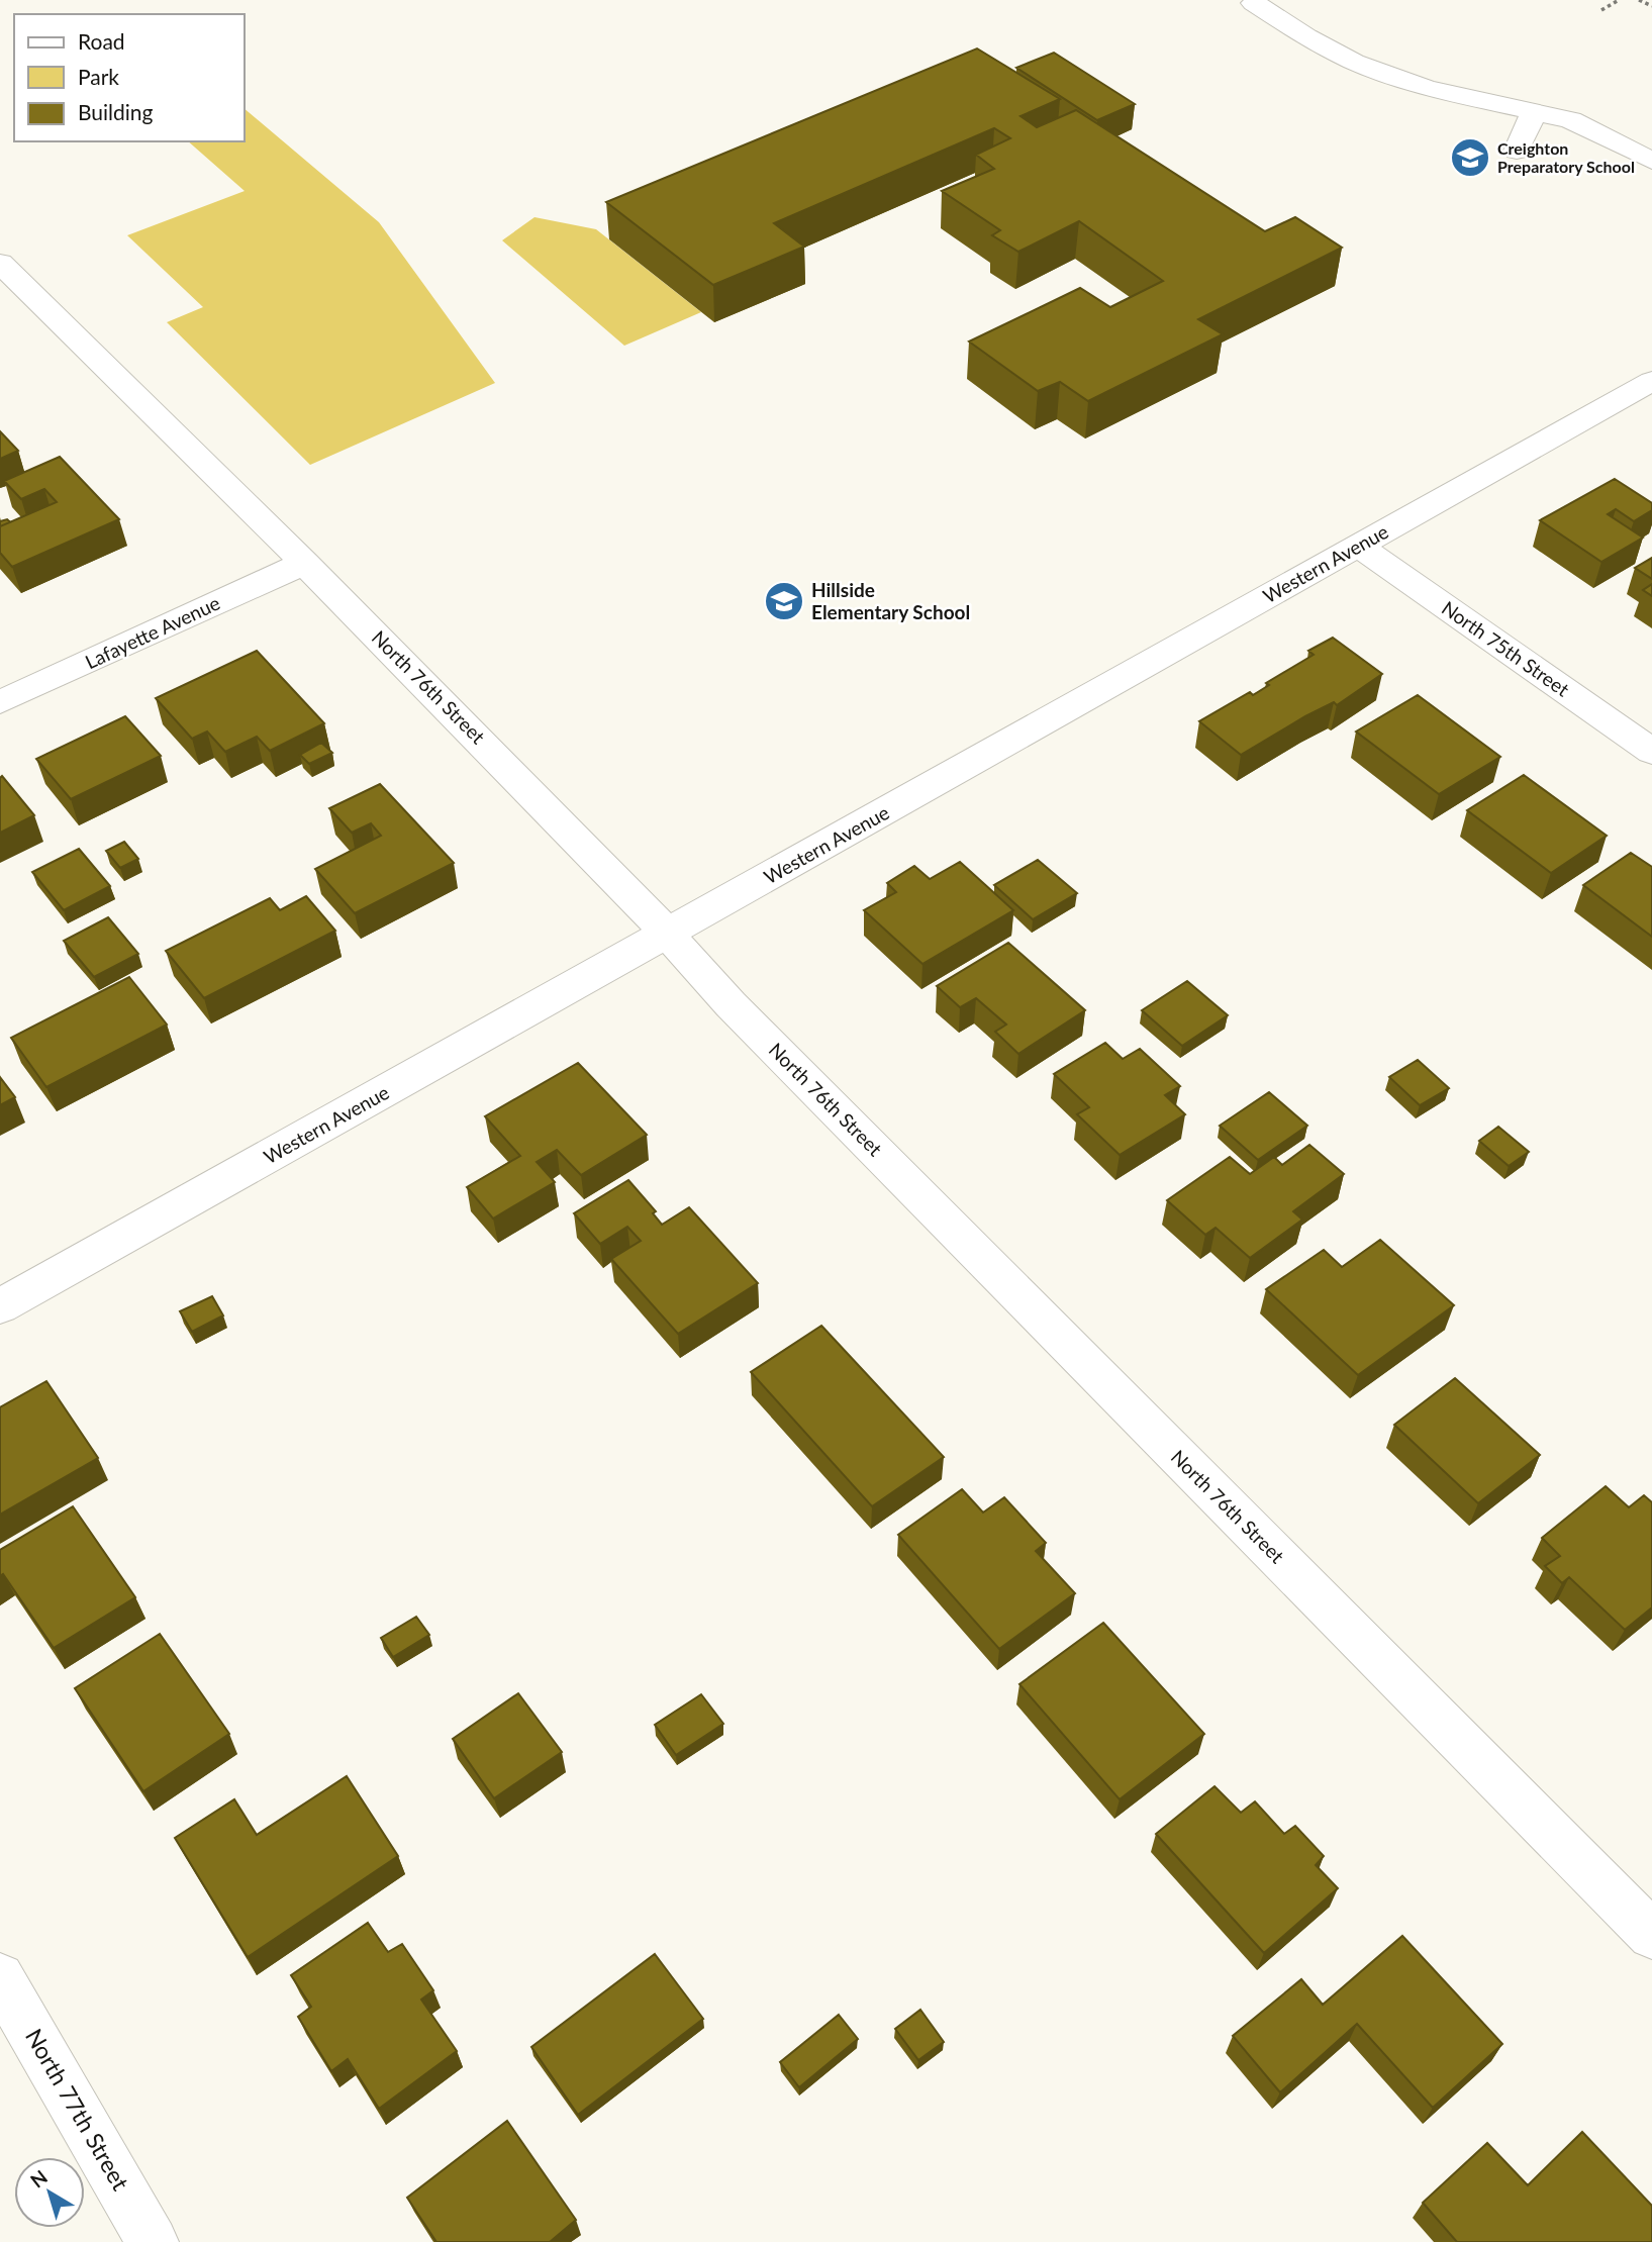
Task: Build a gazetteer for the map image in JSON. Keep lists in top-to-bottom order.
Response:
{
  "streets": {
    "street": [
      "Western Avenue",
      "Lafayette Avenue",
      "North 75th Street",
      "North 76th Street",
      "North 77th Street"
    ]
  },
  "crossings": [
    ["Western Avenue", "North 75th Street"],
    ["Western Avenue", "North 76th Street"],
    ["Lafayette Avenue", "North 76th Street"]
  ],
  "places": {
    "school or university": ["Creighton Preparatory School", "Hillside Elementary School"]
  },
  "legend": ["Road", "Park", "Building"],
  "north": "top left"
}
